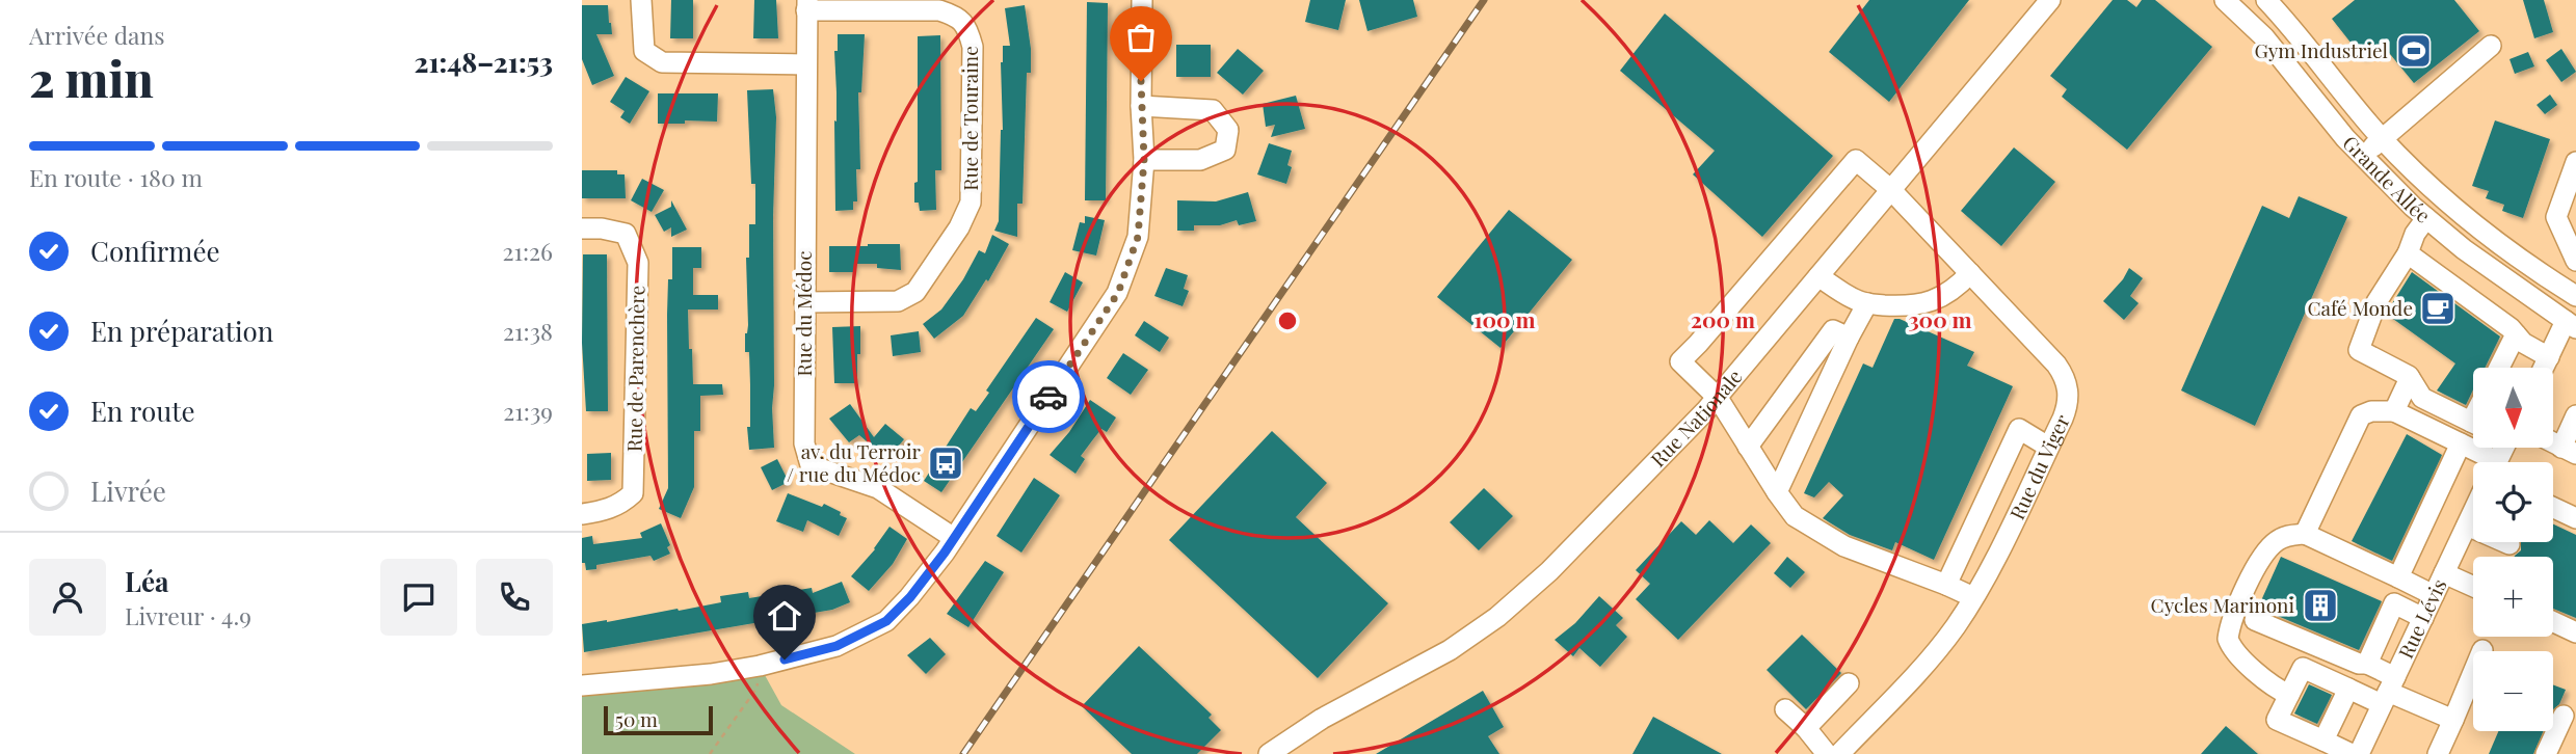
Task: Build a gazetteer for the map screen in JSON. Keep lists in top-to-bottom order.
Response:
{
  "streets": {
    "street": [
      "Rue de Touraine",
      "Grande Allée",
      "Rue du Médoc",
      "Rue de Parenchère",
      "Rue Nationale",
      "Rue du Viger",
      "Rue Lévis"
    ]
  },
  "crossings": [
    ["Rue de Touraine", "Rue du Médoc"],
    ["Rue Nationale", "Rue du Viger"]
  ],
  "places": {
    "sports": ["Gym Industriel"],
    "cafe": ["Café Monde"],
    "bus stop": ["av. du Terroir / rue du Médoc"],
    "building": ["Cycles Marinoni"]
  },
  "scale_bar": "50 m",
  "north": "bottom",
  "page": {
    "heading": ["2 min", "Arrivée dans", "21:48–21:53"],
    "panel": ["Léa", "Livreur · 4.9"],
    "bar": "En route · 180 m",
    "list": [
      ["Confirmée", "21:26"],
      ["En préparation", "21:38"],
      ["En route", "21:39"],
      "Livrée"
    ],
    "map_buttons": ["+", "−"],
    "scale": "50 m"
  },
  "rings": ["100 m", "200 m", "300 m"]
}
